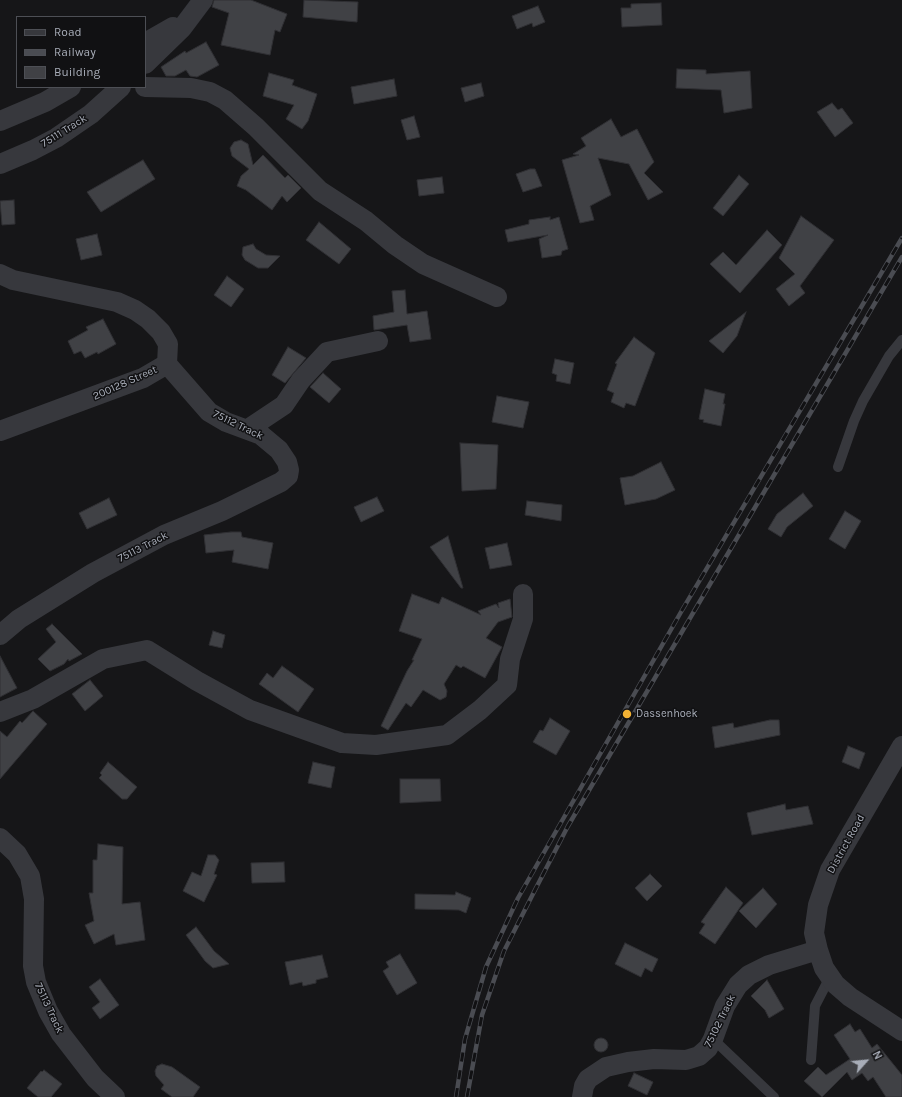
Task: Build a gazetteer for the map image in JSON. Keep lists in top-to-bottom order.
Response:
{
  "streets": {
    "street": [
      "75111 Track",
      "200128 Street",
      "75112 Track",
      "75113 Track",
      "District Road",
      "75102 Track"
    ]
  },
  "crossings": [
    ["200128 Street", "75112 Track"],
    ["75112 Track", "75113 Track"],
    ["District Road", "75102 Track"]
  ],
  "places": ["Dassenhoek"],
  "legend": ["Road", "Railway", "Building"],
  "north": "top right"
}
